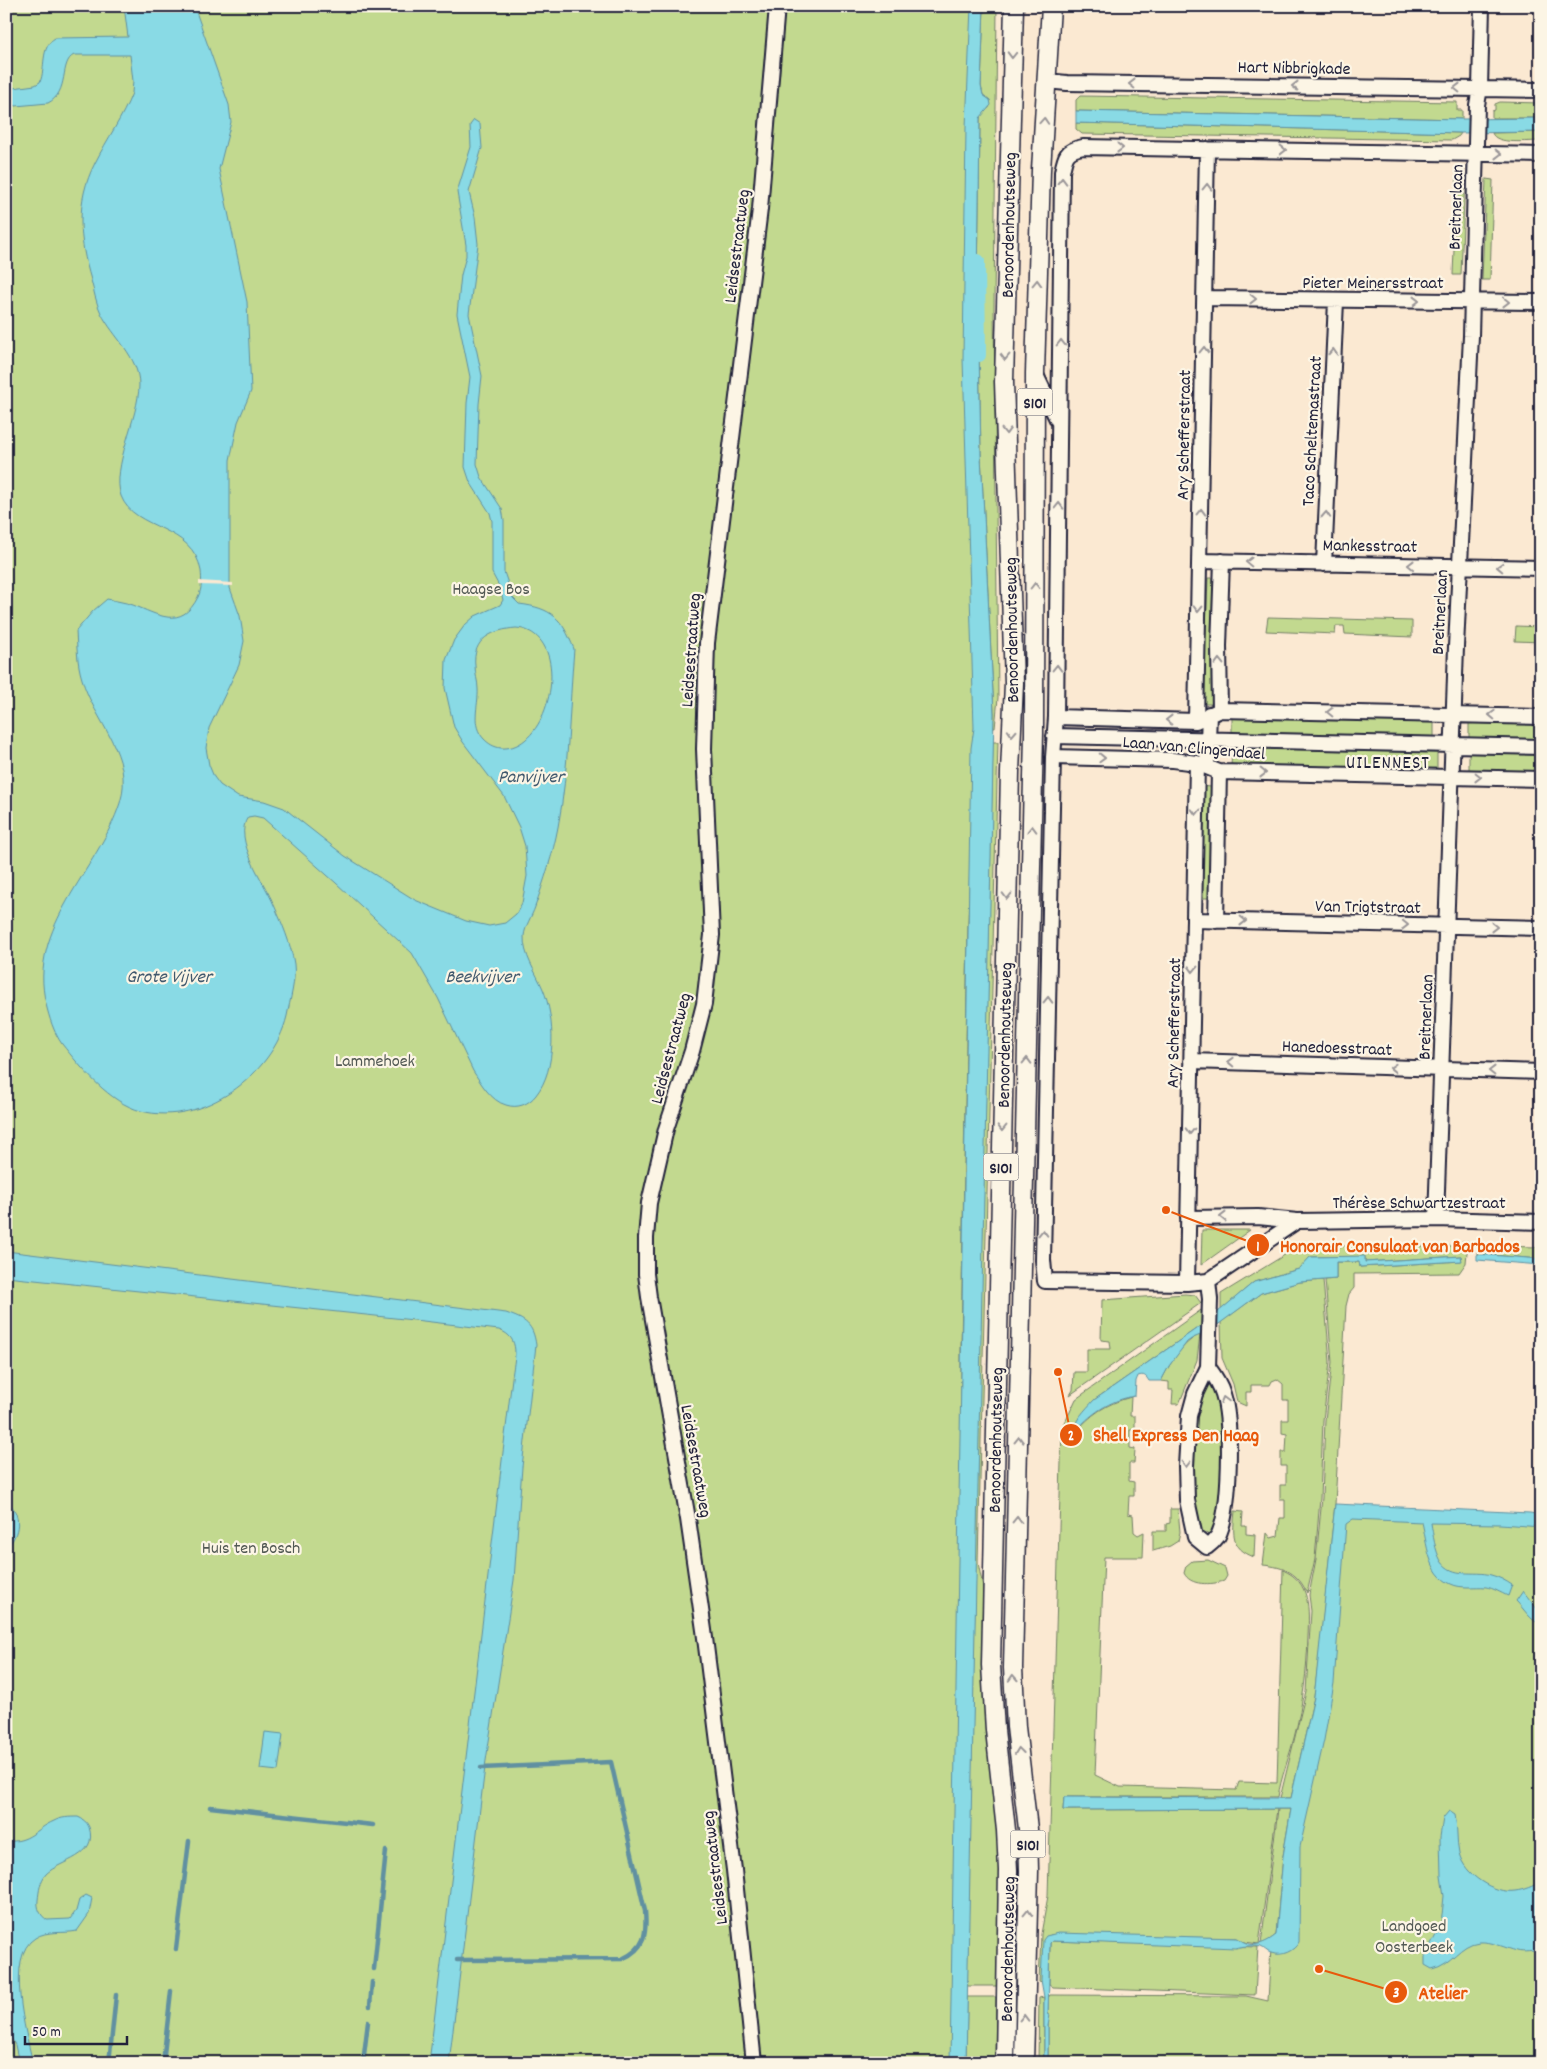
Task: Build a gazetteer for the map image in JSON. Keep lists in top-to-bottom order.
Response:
{
  "streets": {
    "main road": ["Benoordenhoutseweg", "S101"],
    "street": [
      "Hart Nibbrigkade",
      "Breitnerlaan",
      "Leidsestraatweg",
      "Pieter Meinersstraat",
      "Taco Scheltemastraat",
      "Ary Schefferstraat",
      "Mankesstraat",
      "Laan van Clingendael",
      "Van Trigtstraat",
      "Hanedoesstraat",
      "Thérèse Schwartzestraat"
    ]
  },
  "crossings": [
    ["Hart Nibbrigkade", "Breitnerlaan"],
    ["Hart Nibbrigkade", "Benoordenhoutseweg"],
    ["Breitnerlaan", "Pieter Meinersstraat"],
    ["Breitnerlaan", "Mankesstraat"],
    ["Breitnerlaan", "Laan van Clingendael"],
    ["Breitnerlaan", "Van Trigtstraat"],
    ["Breitnerlaan", "Hanedoesstraat"],
    ["Breitnerlaan", "Thérèse Schwartzestraat"],
    ["Benoordenhoutseweg", "Ary Schefferstraat"],
    ["Benoordenhoutseweg", "Laan van Clingendael"],
    ["Pieter Meinersstraat", "Taco Scheltemastraat"],
    ["Pieter Meinersstraat", "Ary Schefferstraat"],
    ["Taco Scheltemastraat", "Mankesstraat"],
    ["Ary Schefferstraat", "Mankesstraat"],
    ["Ary Schefferstraat", "Laan van Clingendael"],
    ["Ary Schefferstraat", "Van Trigtstraat"],
    ["Ary Schefferstraat", "Hanedoesstraat"],
    ["Ary Schefferstraat", "Thérèse Schwartzestraat"]
  ],
  "one_way": [
    "Pieter Meinersstraat",
    "Taco Scheltemastraat",
    "Mankesstraat",
    "Van Trigtstraat",
    "Hanedoesstraat"
  ],
  "districts": ["UILENNEST"],
  "water": ["Panvijver", "Grote Vijver", "Beekvijver"],
  "parks": [
    "Haagse Bos",
    "Lammehoek",
    "Huis ten Bosch",
    "Landgoed Oosterbeek"
  ],
  "places": ["Honorair Consulaat van Barbados", "Shell Express Den Haag", "Atelier"],
  "scale_bar": "50 m"
}
